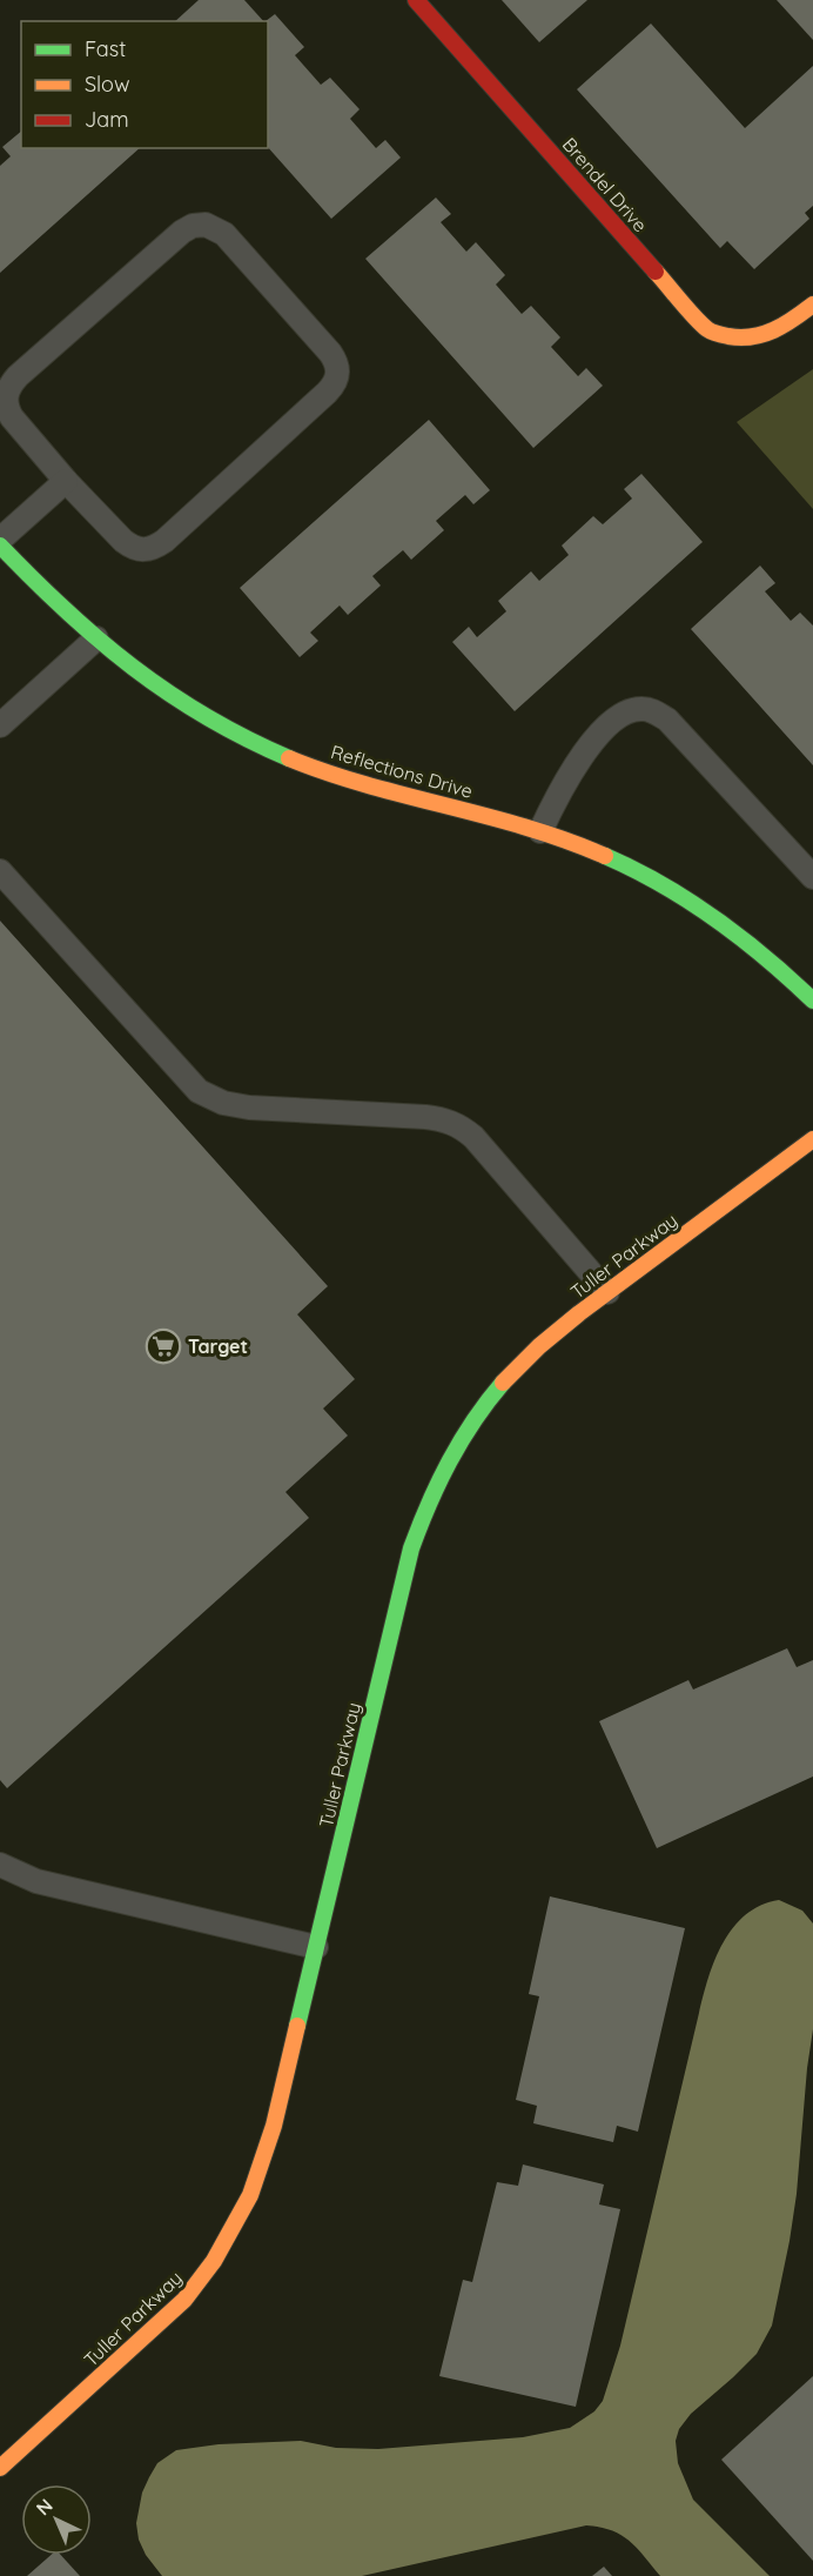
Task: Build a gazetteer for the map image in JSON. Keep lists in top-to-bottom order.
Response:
{
  "streets": {
    "street": ["Brendel Drive", "Reflections Drive", "Tuller Parkway"]
  },
  "places": {
    "supermarket": ["Target"]
  },
  "legend": ["Fast", "Slow", "Jam"],
  "north": "top left"
}
